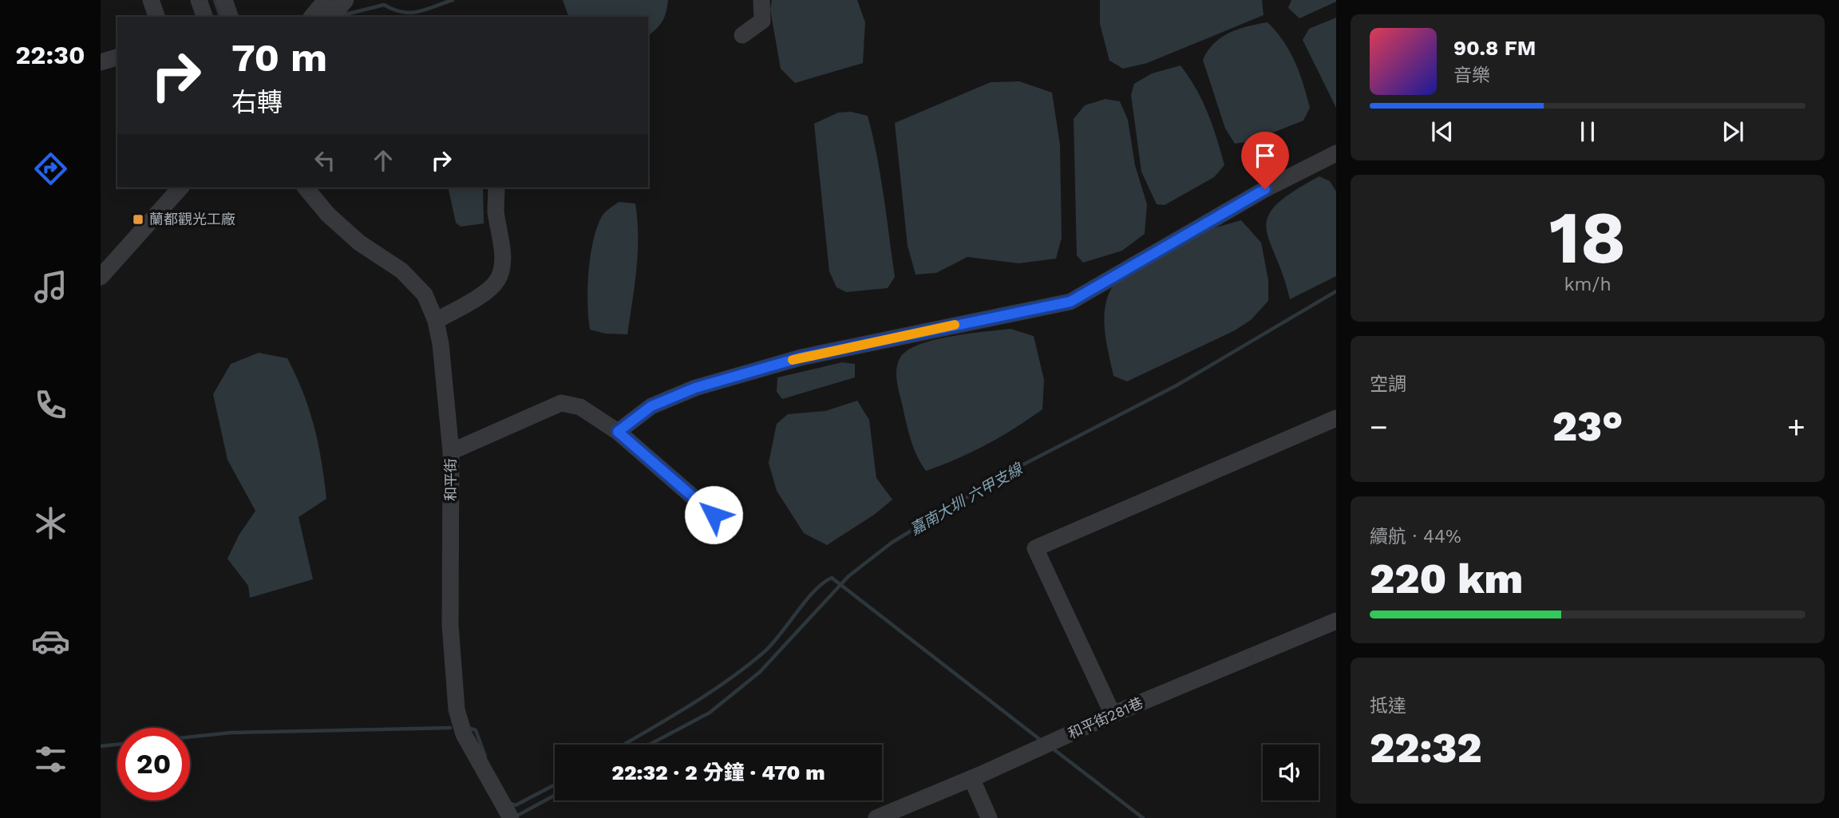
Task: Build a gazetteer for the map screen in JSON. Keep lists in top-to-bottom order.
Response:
{
  "streets": {
    "street": ["和平街", "和平街281巷"]
  },
  "water": ["嘉南大圳 六甲支線"],
  "places": {
    "transit": ["蘭都觀光工廠"]
  },
  "page": {
    "tabs": "22:30",
    "turn": ["70 m", "右轉"],
    "song": ["90.8 FM", "音樂"],
    "tile": [
      ["18", "km/h"],
      "空調",
      ["續航 · 44%", "220 km"],
      ["抵達", "22:32"]
    ],
    "heat": ["−", "23°", "+"],
    "limit": "20",
    "trip": "22:32 · 2 分鐘 · 470 m"
  }
}
